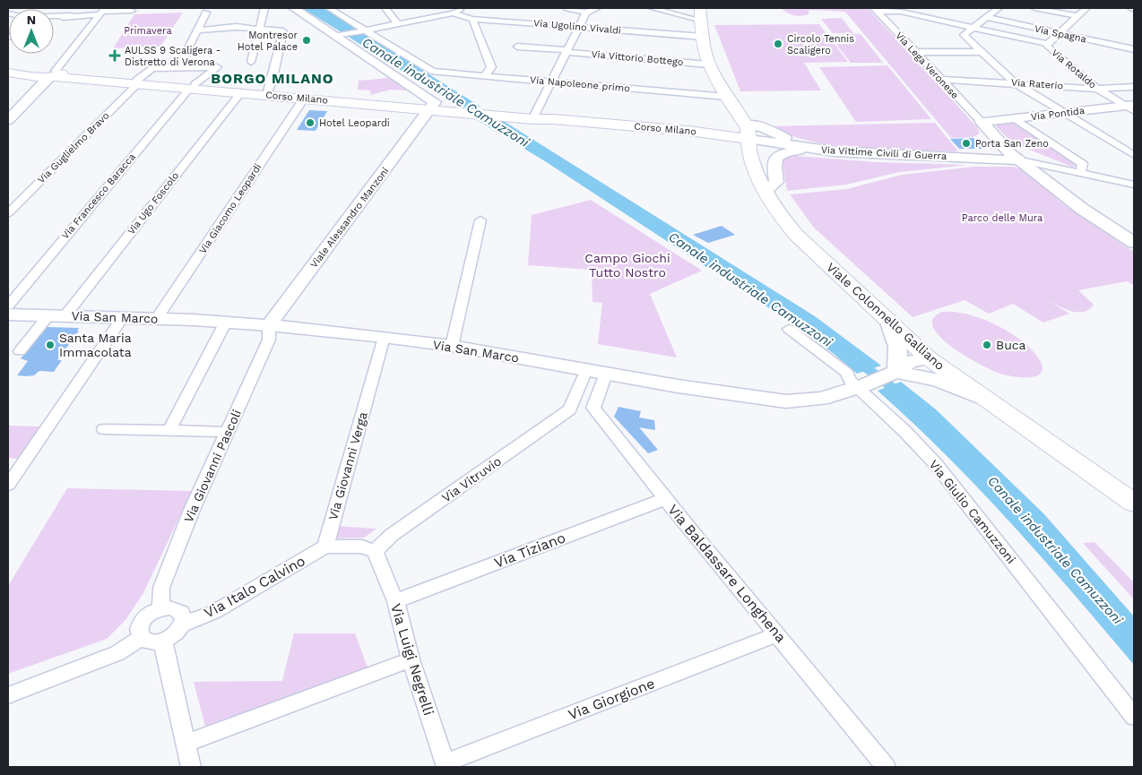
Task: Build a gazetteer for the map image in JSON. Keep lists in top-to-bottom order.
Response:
{
  "streets": {
    "main road": ["Corso Milano", "Viale Colonnello Galliano"],
    "street": [
      "Via Ugolino Vivaldi",
      "Via Spagna",
      "Via Vittorio Bottego",
      "Via Lega Veronese",
      "Via Rotaldo",
      "Via Napoleone primo",
      "Via Raterio",
      "Via Pontida",
      "Via Guglielmo Bravo",
      "Via Vittime Civili di Guerra",
      "Via Francesco Baracca",
      "Via Ugo Foscolo",
      "Via Giacomo Leopardi",
      "Viale Alessandro Manzoni",
      "Via San Marco",
      "Via Giovanni Pascoli",
      "Via Giovanni Verga",
      "Via Vitruvio",
      "Via Giulio Camuzzoni",
      "Via Tiziano",
      "Via Baldassare Longhena",
      "Via Italo Calvino",
      "Via Luigi Negrelli",
      "Via Giorgione"
    ]
  },
  "crossings": [
    ["Via Spagna", "Via Rotaldo"],
    ["Via Lega Veronese", "Via Raterio"],
    ["Via Lega Veronese", "Via Pontida"],
    ["Via Rotaldo", "Via Raterio"],
    ["Via Rotaldo", "Via Pontida"],
    ["Corso Milano", "Via Guglielmo Bravo"],
    ["Corso Milano", "Via Vittime Civili di Guerra"],
    ["Corso Milano", "Via Francesco Baracca"],
    ["Corso Milano", "Via Ugo Foscolo"],
    ["Corso Milano", "Via Giacomo Leopardi"],
    ["Corso Milano", "Viale Alessandro Manzoni"],
    ["Corso Milano", "Viale Colonnello Galliano"],
    ["Via Guglielmo Bravo", "Via Francesco Baracca"],
    ["Via Vittime Civili di Guerra", "Viale Colonnello Galliano"],
    ["Via Ugo Foscolo", "Via San Marco"],
    ["Via Giacomo Leopardi", "Via San Marco"],
    ["Viale Alessandro Manzoni", "Via San Marco"],
    ["Viale Alessandro Manzoni", "Via Giovanni Pascoli"],
    ["Viale Colonnello Galliano", "Via San Marco"],
    ["Via San Marco", "Via Giovanni Pascoli"],
    ["Via San Marco", "Via Giovanni Verga"],
    ["Via San Marco", "Via Giulio Camuzzoni"],
    ["Via Giovanni Pascoli", "Via Italo Calvino"],
    ["Via Giovanni Verga", "Via Italo Calvino"],
    ["Via Vitruvio", "Via Luigi Negrelli"],
    ["Via Tiziano", "Via Baldassare Longhena"],
    ["Via Tiziano", "Via Luigi Negrelli"],
    ["Via Baldassare Longhena", "Via Giorgione"],
    ["Via Luigi Negrelli", "Via Giorgione"]
  ],
  "districts": ["BORGO MILANO"],
  "water": ["Canale industriale Camuzzoni"],
  "parks": ["Primavera", "Parco delle Mura", "Campo Giochi Tutto Nostro"],
  "places": {
    "other": [
      "Montresor Hotel Palace",
      "Circolo Tennis Scaligero",
      "Hotel Leopardi",
      "Porta San Zeno",
      "Santa Maria Immacolata",
      "Buca"
    ],
    "health": ["AULSS 9 Scaligera - Distretto di Verona"]
  },
  "north": "top"
}
